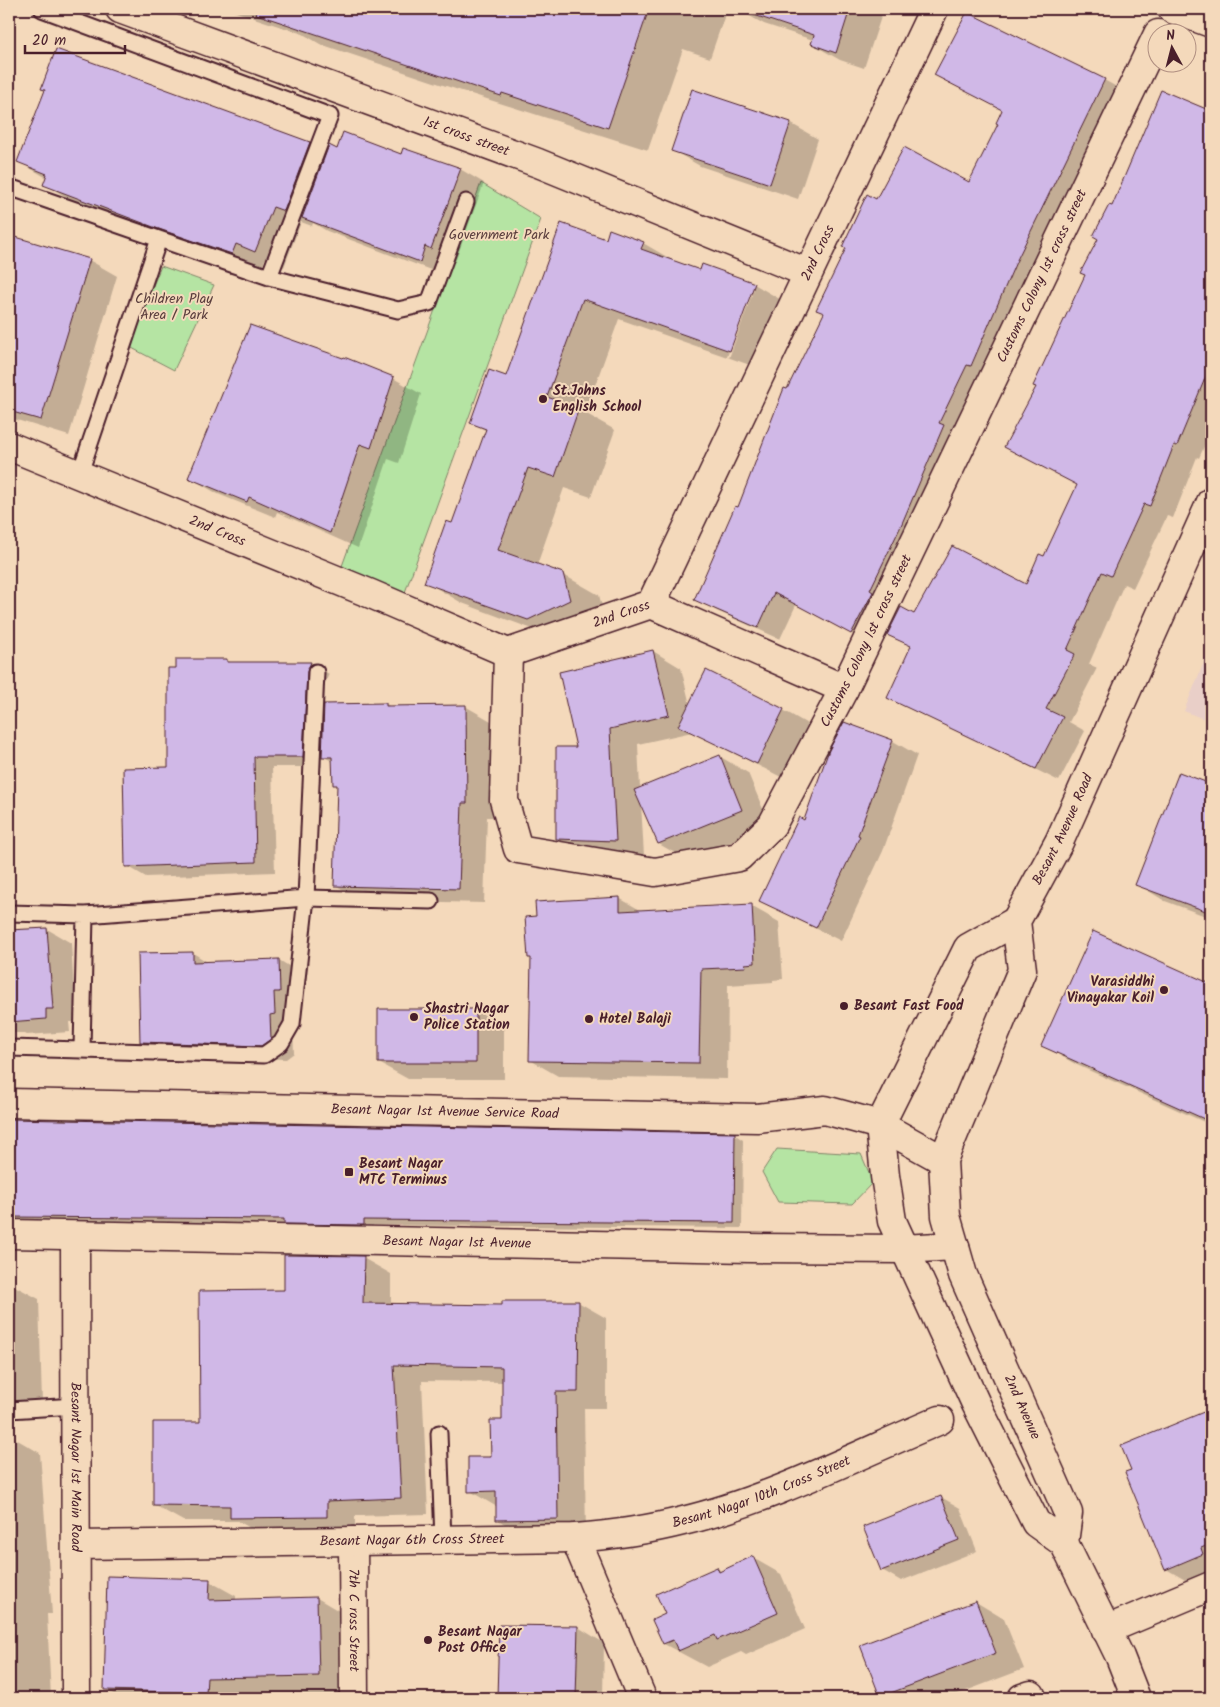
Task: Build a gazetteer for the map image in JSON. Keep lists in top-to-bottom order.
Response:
{
  "streets": {
    "street": [
      "1st cross street",
      "2nd Cross",
      "Customs Colony 1st cross street",
      "Besant Avenue Road",
      "Besant Nagar 1st Avenue Service Road",
      "Besant Nagar 1st Avenue",
      "2nd Avenue",
      "Besant Nagar 1st Main Road",
      "Besant Nagar 10th Cross Street",
      "Besant Nagar 6th Cross Street",
      "7th C ross Street"
    ]
  },
  "crossings": [
    ["1st cross street", "2nd Cross"],
    ["2nd Cross", "Customs Colony 1st cross street"],
    ["Besant Nagar 1st Avenue Service Road", "2nd Avenue"],
    ["Besant Nagar 1st Avenue", "2nd Avenue"],
    ["Besant Nagar 1st Avenue", "Besant Nagar 1st Main Road"],
    ["Besant Nagar 1st Main Road", "Besant Nagar 6th Cross Street"],
    ["Besant Nagar 10th Cross Street", "Besant Nagar 6th Cross Street"],
    ["Besant Nagar 6th Cross Street", "7th C ross Street"]
  ],
  "parks": ["Government Park", "Children Play Area / Park"],
  "places": {
    "other": [
      "St.Johns English School",
      "Varasiddhi Vinayakar Koil",
      "Besant Fast Food",
      "Shastri Nagar Police Station",
      "Hotel Balaji",
      "Besant Nagar Post Office"
    ],
    "transit": ["Besant Nagar MTC Terminus"]
  },
  "scale_bar": "20 m",
  "north": "top"
}
